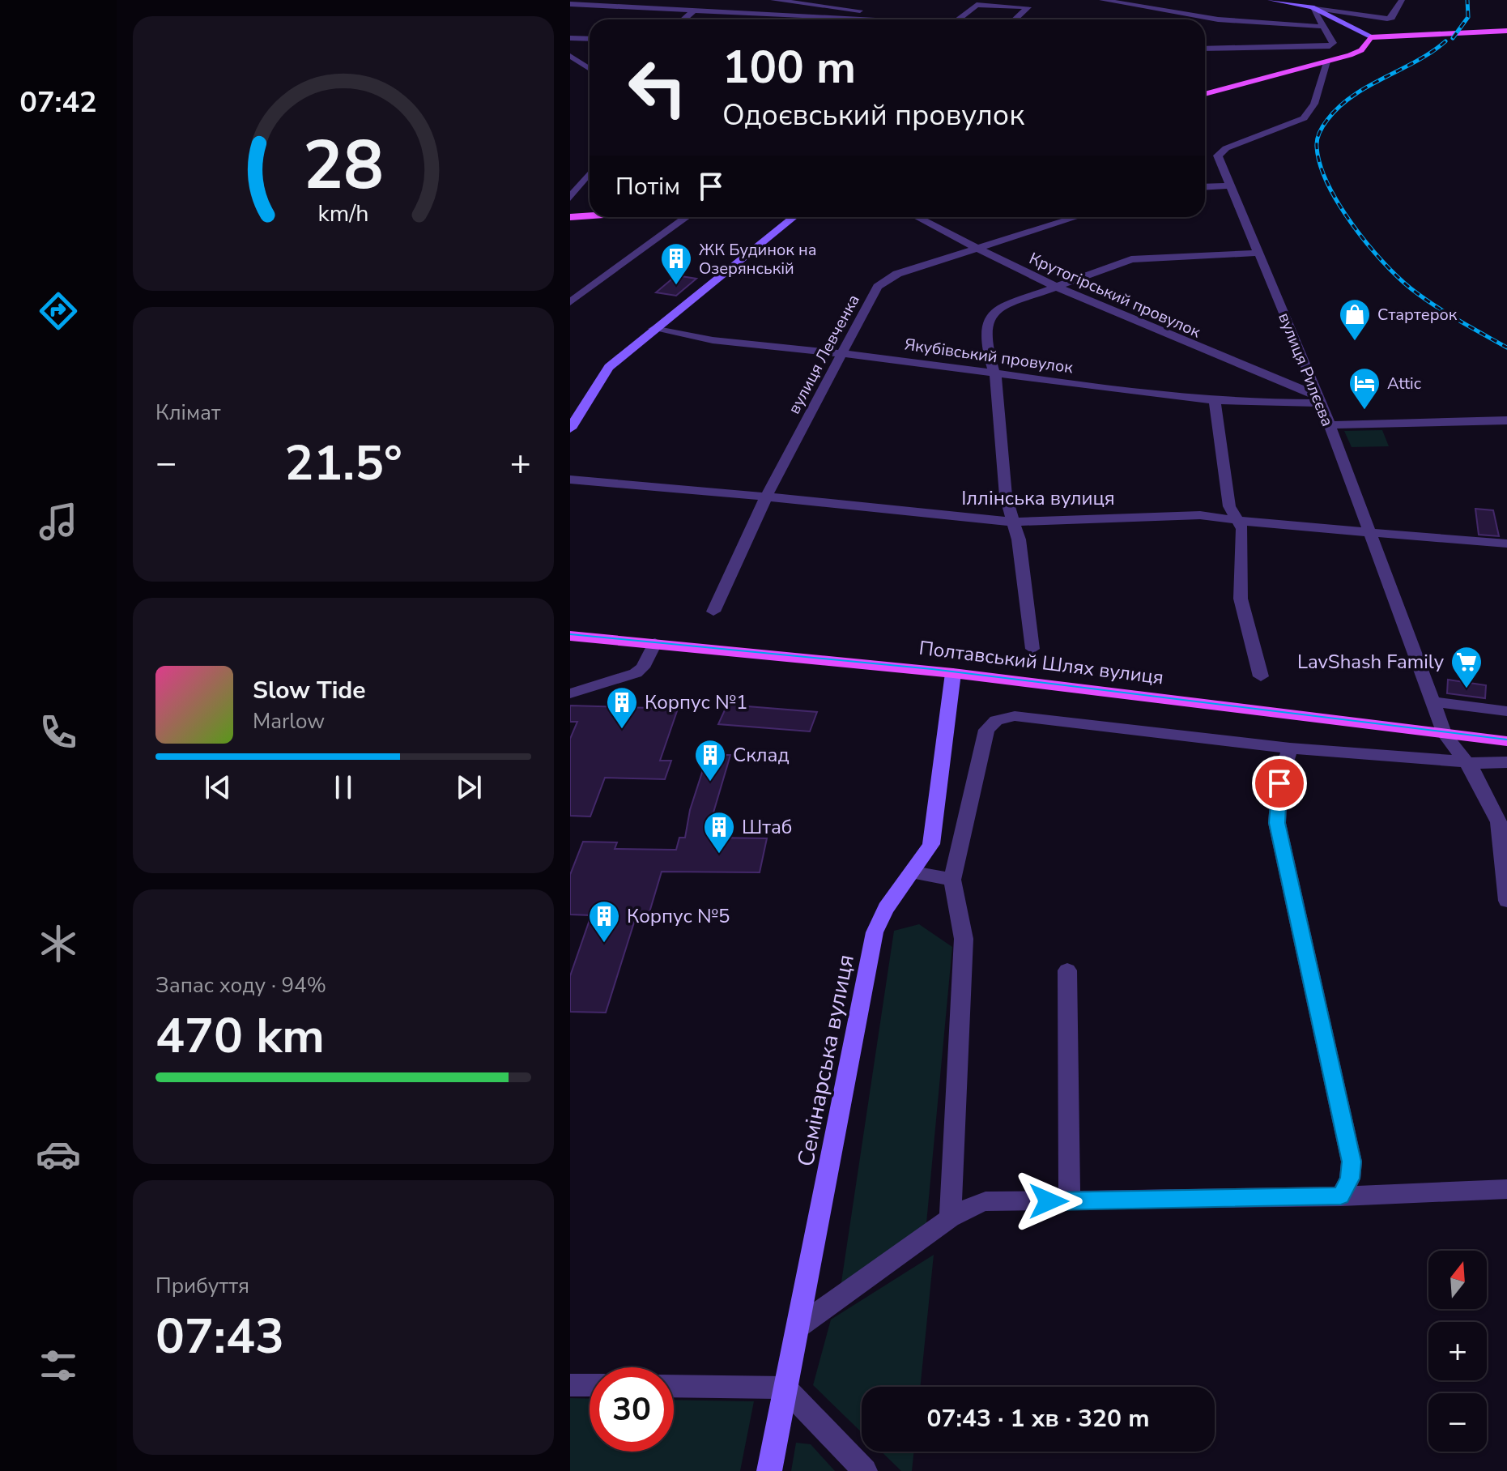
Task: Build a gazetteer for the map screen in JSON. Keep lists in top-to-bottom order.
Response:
{
  "streets": {
    "main road": ["Полтавський Шлях вулиця", "Семінарська вулиця"],
    "street": [
      "Крутогірський провулок",
      "вулиця Левченка",
      "Якубівський провулок",
      "вулиця Рилєєва",
      "Іллінська вулиця"
    ]
  },
  "crossings": [
    ["Крутогірський провулок", "вулиця Левченка"],
    ["Крутогірський провулок", "Якубівський провулок"],
    ["Крутогірський провулок", "вулиця Рилєєва"],
    ["вулиця Левченка", "Якубівський провулок"],
    ["вулиця Левченка", "Іллінська вулиця"],
    ["Якубівський провулок", "вулиця Рилєєва"],
    ["вулиця Рилєєва", "Іллінська вулиця"],
    ["вулиця Рилєєва", "Полтавський Шлях вулиця"],
    ["Полтавський Шлях вулиця", "Семінарська вулиця"]
  ],
  "places": {
    "building": [
      "ЖК Будинок на Озерянській",
      "Корпус №1",
      "Склад",
      "Штаб",
      "Корпус №5"
    ],
    "shop": ["Стартерок"],
    "hotel": ["Attic"],
    "supermarket": ["LavShash Family"]
  },
  "north": "top",
  "page": {
    "tabs": "07:42",
    "turn": ["100 m", "Одоєвський провулок"],
    "then": "Потім",
    "tile": [
      "Клімат",
      ["Запас ходу · 94%", "470 km"],
      ["Прибуття", "07:43"]
    ],
    "heat": ["−", "21.5°", "+"],
    "song": ["Slow Tide", "Marlow"],
    "map_buttons": ["+", "−"],
    "limit": "30",
    "trip": "07:43 · 1 хв · 320 m",
    "gauge": ["28", "km/h"]
  }
}
